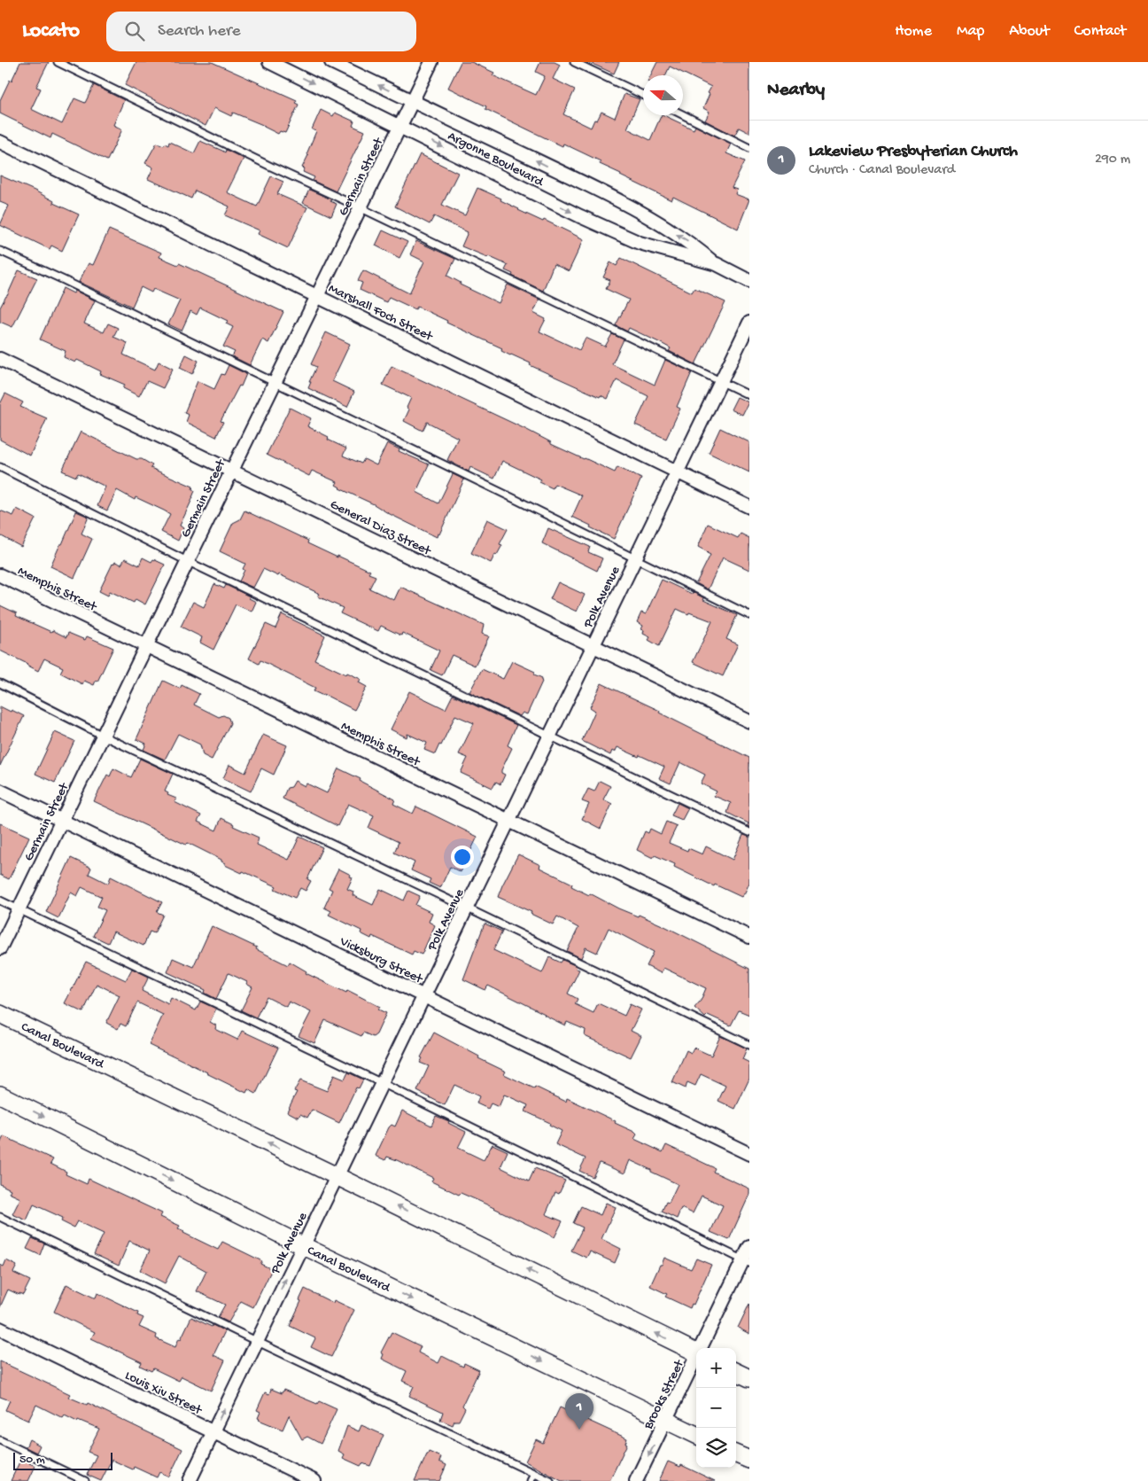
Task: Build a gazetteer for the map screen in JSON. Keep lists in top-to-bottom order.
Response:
{
  "streets": {
    "main road": ["Canal Boulevard"],
    "street": [
      "Argonne Boulevard",
      "Germain Street",
      "Marshall Foch Street",
      "General Diaz Street",
      "Memphis Street",
      "Polk Avenue",
      "Vicksburg Street",
      "Louis Xiv Street",
      "Brooks Street"
    ]
  },
  "crossings": [
    ["Argonne Boulevard", "Germain Street"],
    ["Germain Street", "Marshall Foch Street"],
    ["Germain Street", "General Diaz Street"],
    ["Germain Street", "Memphis Street"],
    ["Germain Street", "Vicksburg Street"],
    ["Marshall Foch Street", "Polk Avenue"],
    ["General Diaz Street", "Polk Avenue"],
    ["Memphis Street", "Polk Avenue"],
    ["Polk Avenue", "Vicksburg Street"],
    ["Polk Avenue", "Canal Boulevard"],
    ["Polk Avenue", "Louis Xiv Street"],
    ["Canal Boulevard", "Brooks Street"]
  ],
  "scale_bar": "50 m",
  "north": "left",
  "page": {
    "header": "Locato",
    "search": "Search here",
    "nav": [
      "Home",
      "Map",
      "About",
      "Contact"
    ],
    "heading": "Nearby",
    "list": [
      {
        "mark": "1",
        "name": "Lakeview Presbyterian Church",
        "note": "Church · Canal Boulevard",
        "value": "290 m"
      }
    ],
    "map_buttons": ["+", "−"],
    "pins": "1",
    "scale": "50 m"
  }
}
